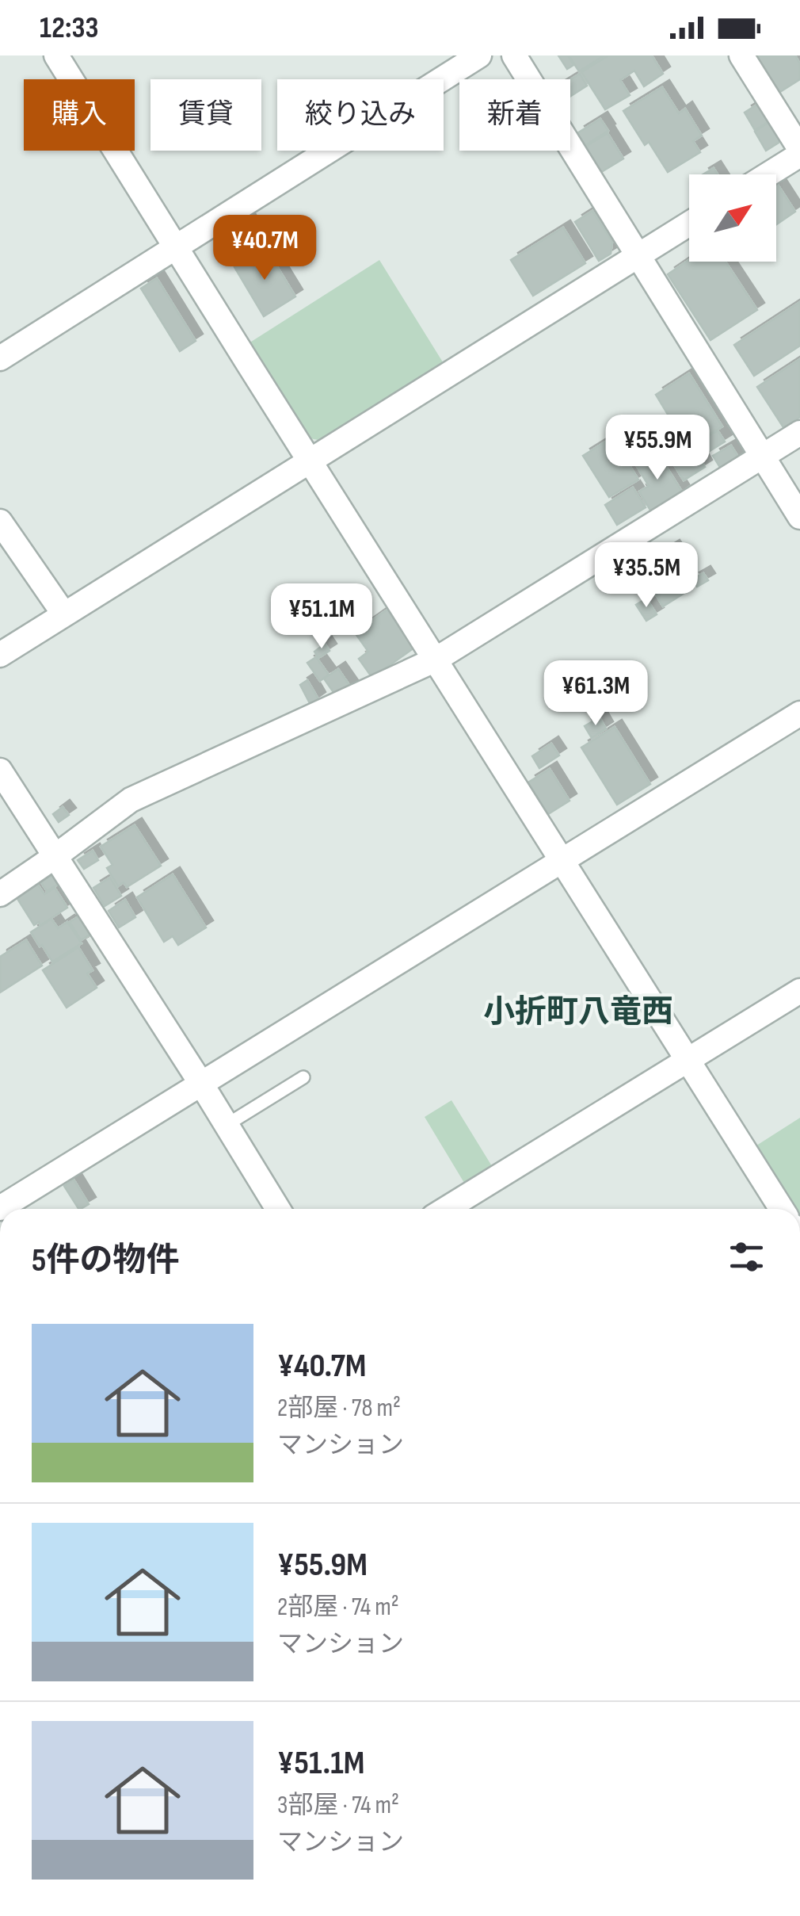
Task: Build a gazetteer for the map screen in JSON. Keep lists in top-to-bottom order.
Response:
{
  "districts": ["小折町八竜西"],
  "north": "top right",
  "page": {
    "status": "12:33",
    "chip": [
      "購入",
      "賃貸",
      "絞り込み",
      "新着"
    ],
    "price": [
      "¥40.7M",
      "¥55.9M",
      "¥35.5M",
      "¥51.1M",
      "¥61.3M"
    ],
    "heading": "5件の物件",
    "list": [
      {
        "name": "¥40.7M",
        "note": "2部屋 · 78 m² · マンション"
      },
      {
        "name": "¥55.9M",
        "note": "2部屋 · 74 m² · マンション"
      },
      {
        "name": "¥51.1M",
        "note": "3部屋 · 74 m² · マンション"
      }
    ]
  }
}
